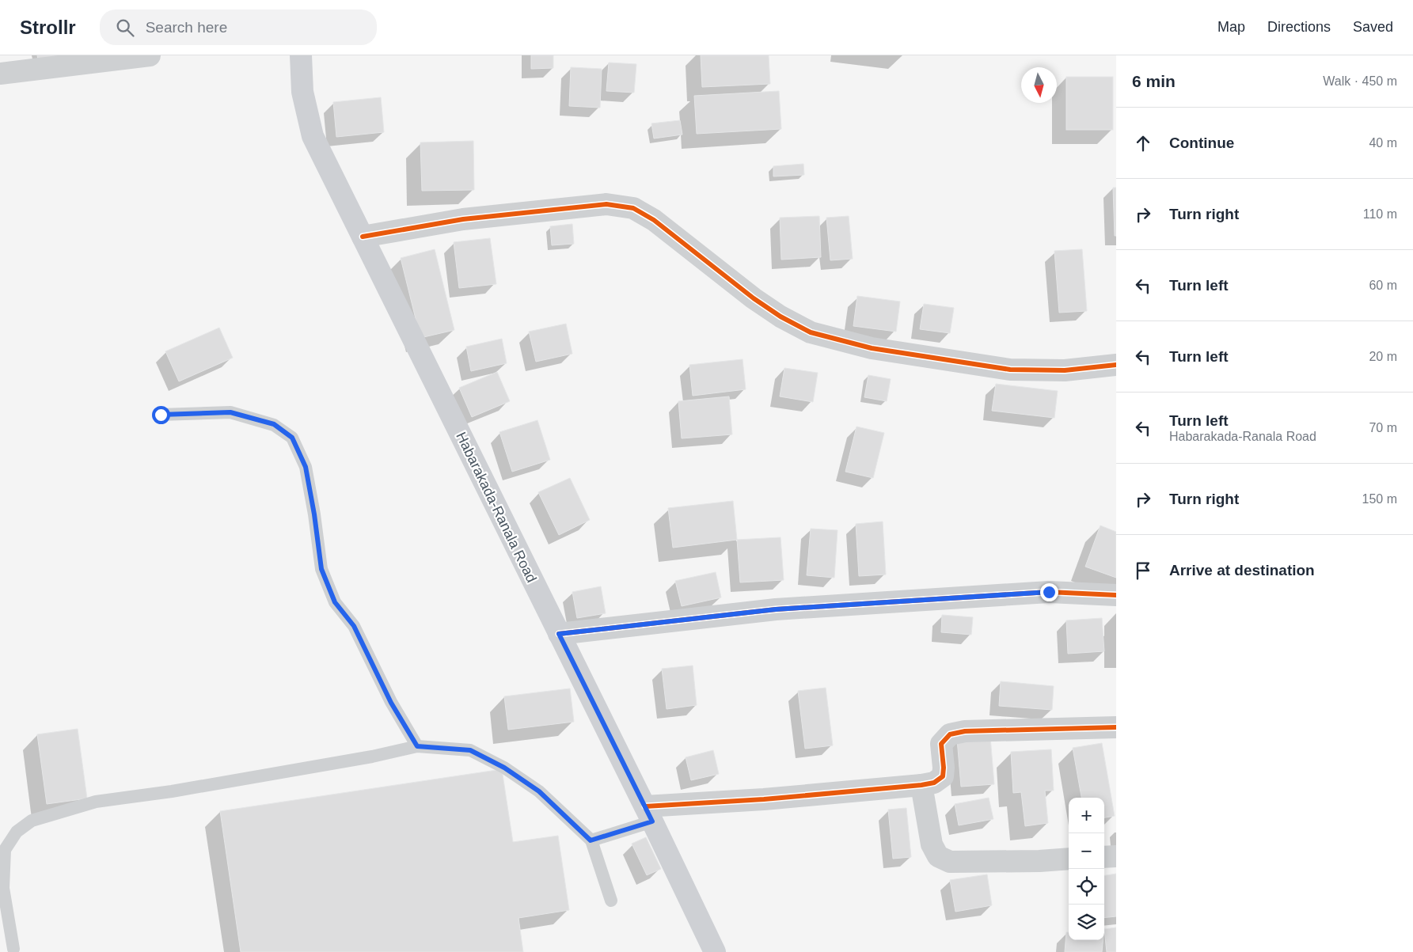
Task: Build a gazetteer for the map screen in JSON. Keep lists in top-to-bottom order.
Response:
{
  "streets": {
    "main road": ["Habarakada-Ranala Road"]
  },
  "north": "bottom",
  "page": {
    "header": "Strollr",
    "search": "Search here",
    "nav": ["Map", "Directions", "Saved"],
    "heading": ["6 min", "Walk · 450 m"],
    "list": [
      ["Continue", "40 m"],
      ["Turn right", "110 m"],
      ["Turn left", "60 m"],
      ["Turn left", "20 m"],
      ["Turn left", "Habarakada-Ranala Road", "70 m"],
      ["Turn right", "150 m"],
      "Arrive at destination"
    ],
    "map_buttons": ["+", "−"]
  }
}
